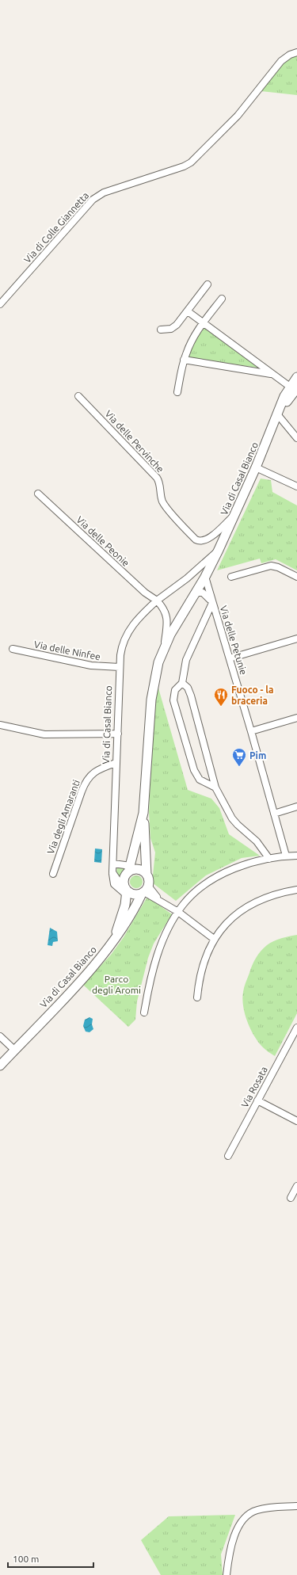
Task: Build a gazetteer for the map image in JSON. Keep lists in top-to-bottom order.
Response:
{
  "streets": {
    "main road": ["Via di Casal Bianco"],
    "street": [
      "Via di Colle Giannetta",
      "Via delle Pervinche",
      "Via delle Peonie",
      "Via delle Petunie",
      "Via delle Ninfee",
      "Via degli Amaranti",
      "Via Rosata"
    ]
  },
  "crossings": [
    ["Via delle Pervinche", "Via di Casal Bianco"],
    ["Via di Casal Bianco", "Via delle Peonie"],
    ["Via di Casal Bianco", "Via delle Petunie"],
    ["Via di Casal Bianco", "Via delle Ninfee"],
    ["Via di Casal Bianco", "Via degli Amaranti"]
  ],
  "parks": ["Parco degli Aromi"],
  "places": {
    "restaurant": ["Fuoco - la braceria"],
    "supermarket": ["Pim"]
  },
  "scale_bar": "100 m"
}
